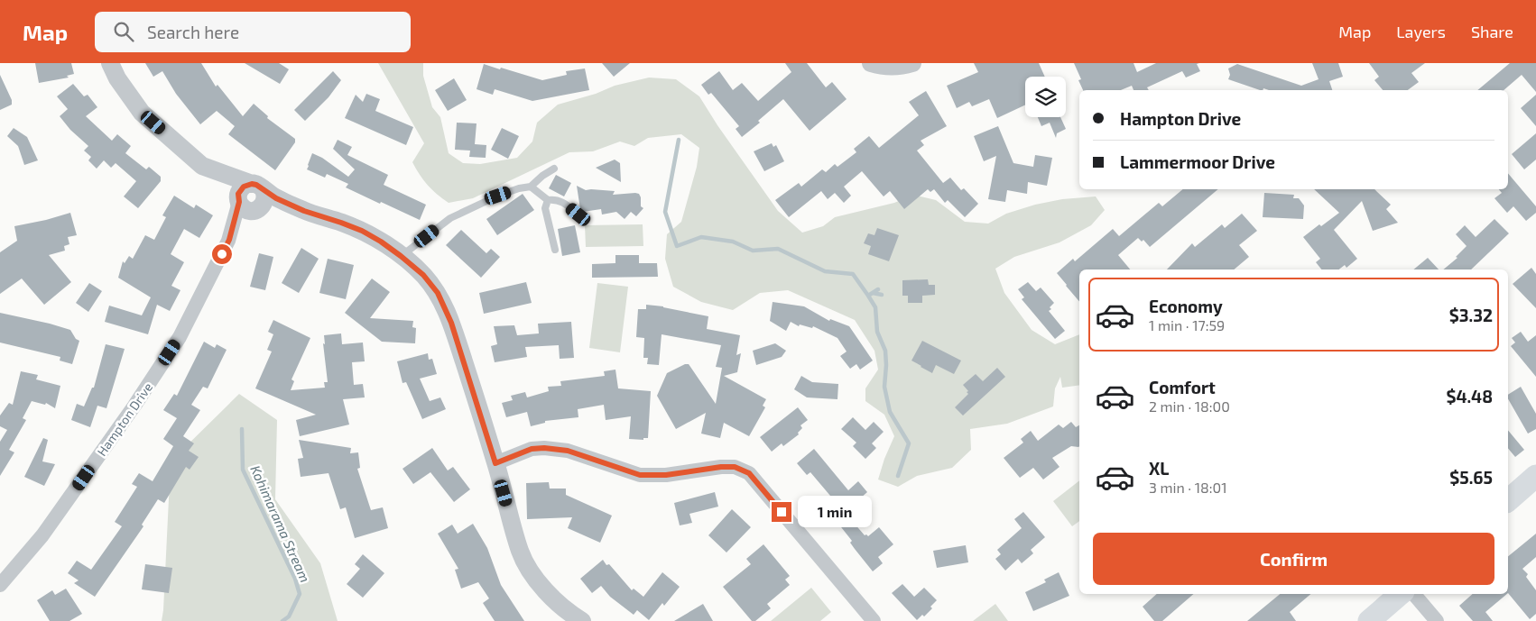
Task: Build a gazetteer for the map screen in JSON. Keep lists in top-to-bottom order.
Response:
{
  "streets": {
    "street": ["Hampton Drive"]
  },
  "water": ["Kohimarama Stream"],
  "page": {
    "header": "Map",
    "search": "Search here",
    "nav": ["Map", "Layers", "Share"],
    "banner": ["Hampton Drive", "Lammermoor Drive"],
    "list": [
      {
        "name": "Economy",
        "note": "1 min · 17:59",
        "value": "$3.32"
      },
      {
        "name": "Comfort",
        "note": "2 min · 18:00",
        "value": "$4.48"
      },
      {
        "name": "XL",
        "note": "3 min · 18:01",
        "value": "$5.65"
      }
    ],
    "bubble": "1 min",
    "buttons": "Confirm"
  }
}
